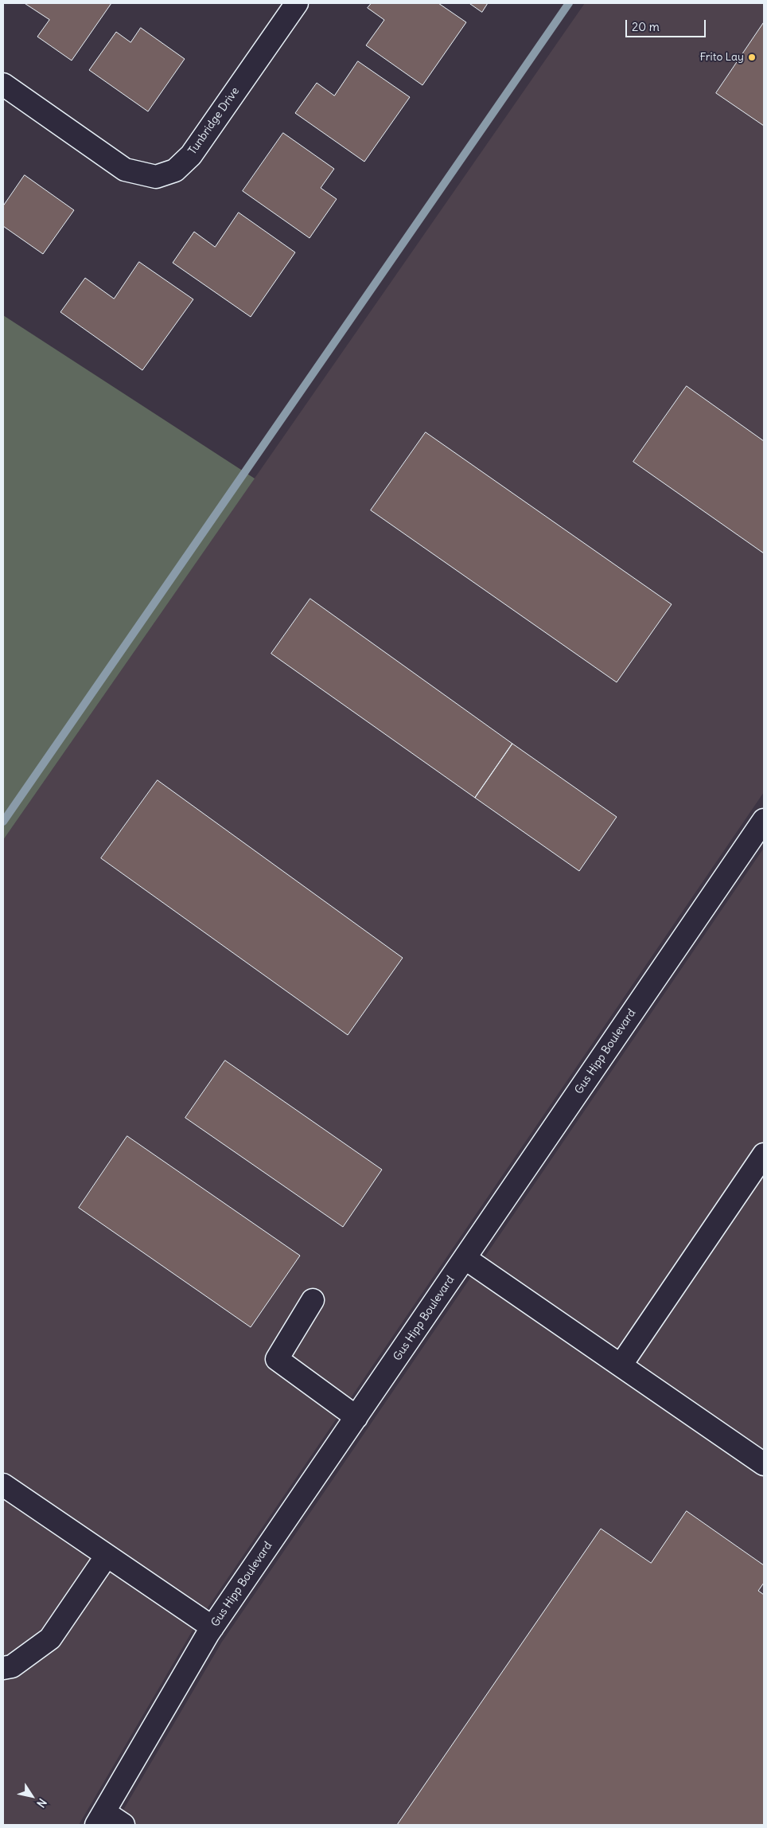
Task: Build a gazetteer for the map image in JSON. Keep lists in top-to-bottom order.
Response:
{
  "streets": {
    "street": ["Tunbridge Drive", "Gus Hipp Boulevard"]
  },
  "places": ["Frito Lay"],
  "scale_bar": "20 m",
  "north": "bottom right"
}
